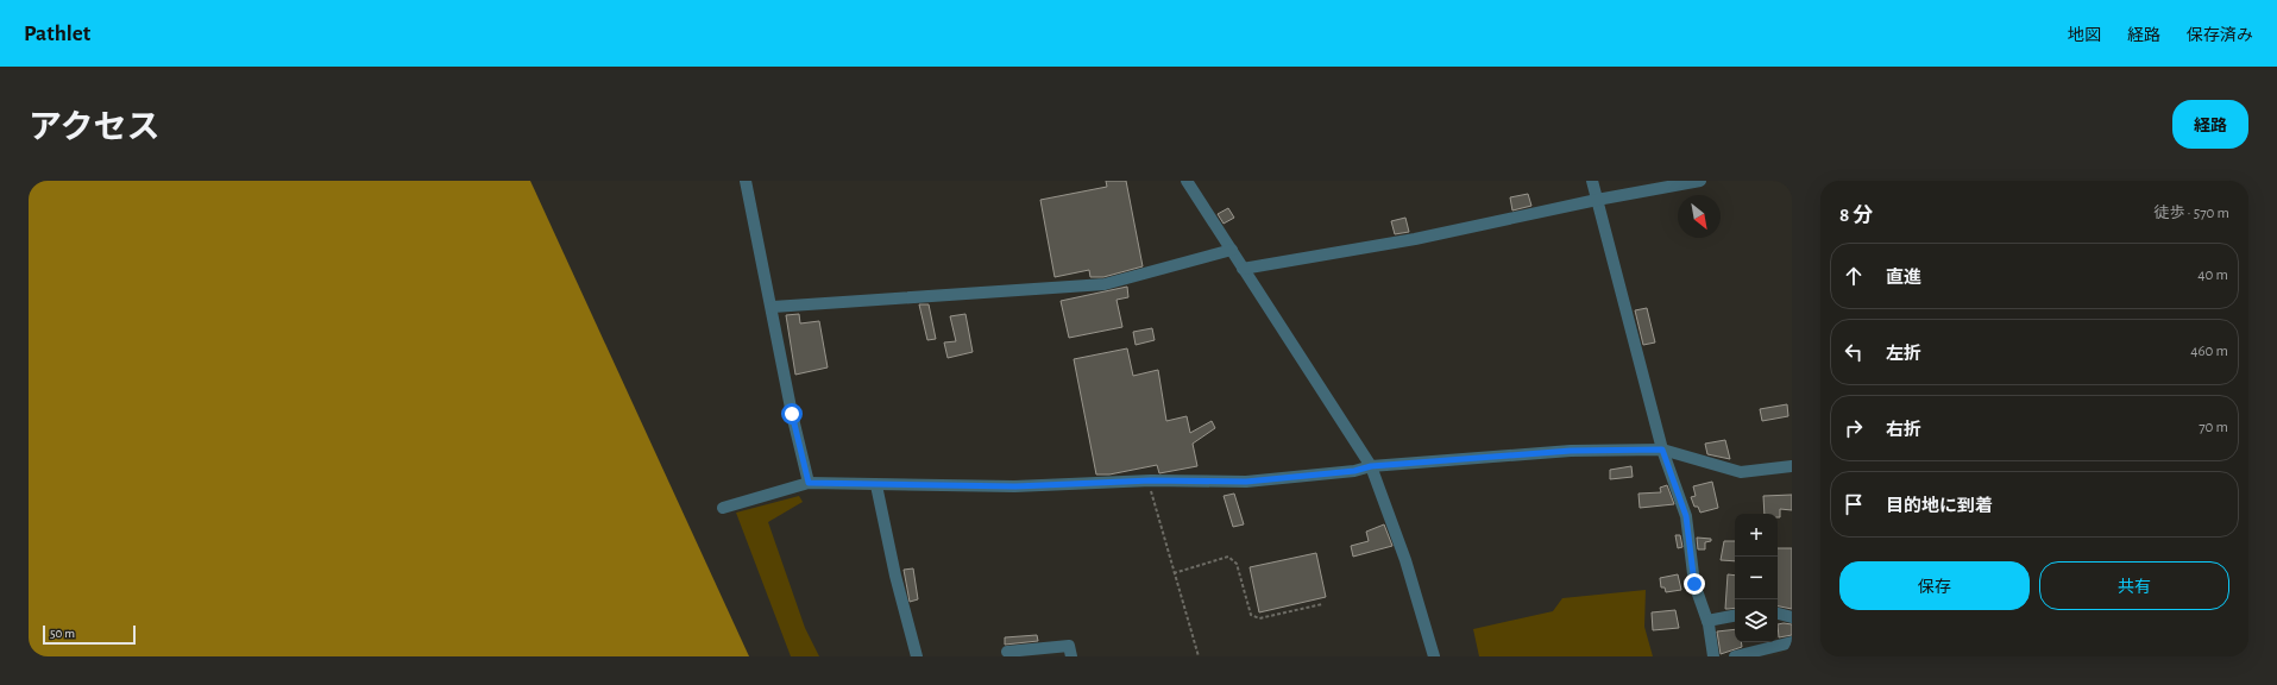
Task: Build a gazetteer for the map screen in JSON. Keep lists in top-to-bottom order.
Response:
{
  "scale_bar": "50 m",
  "north": "bottom right",
  "page": {
    "header": "Pathlet",
    "nav": ["地図", "経路", "保存済み"],
    "title": "アクセス",
    "buttons": [
      "経路",
      ["保存", "共有"]
    ],
    "heading": ["8 分", "徒歩 · 570 m"],
    "list": [
      ["直進", "40 m"],
      ["左折", "460 m"],
      ["右折", "70 m"],
      "目的地に到着"
    ],
    "map_buttons": ["+", "−"],
    "scale": "50 m"
  }
}
